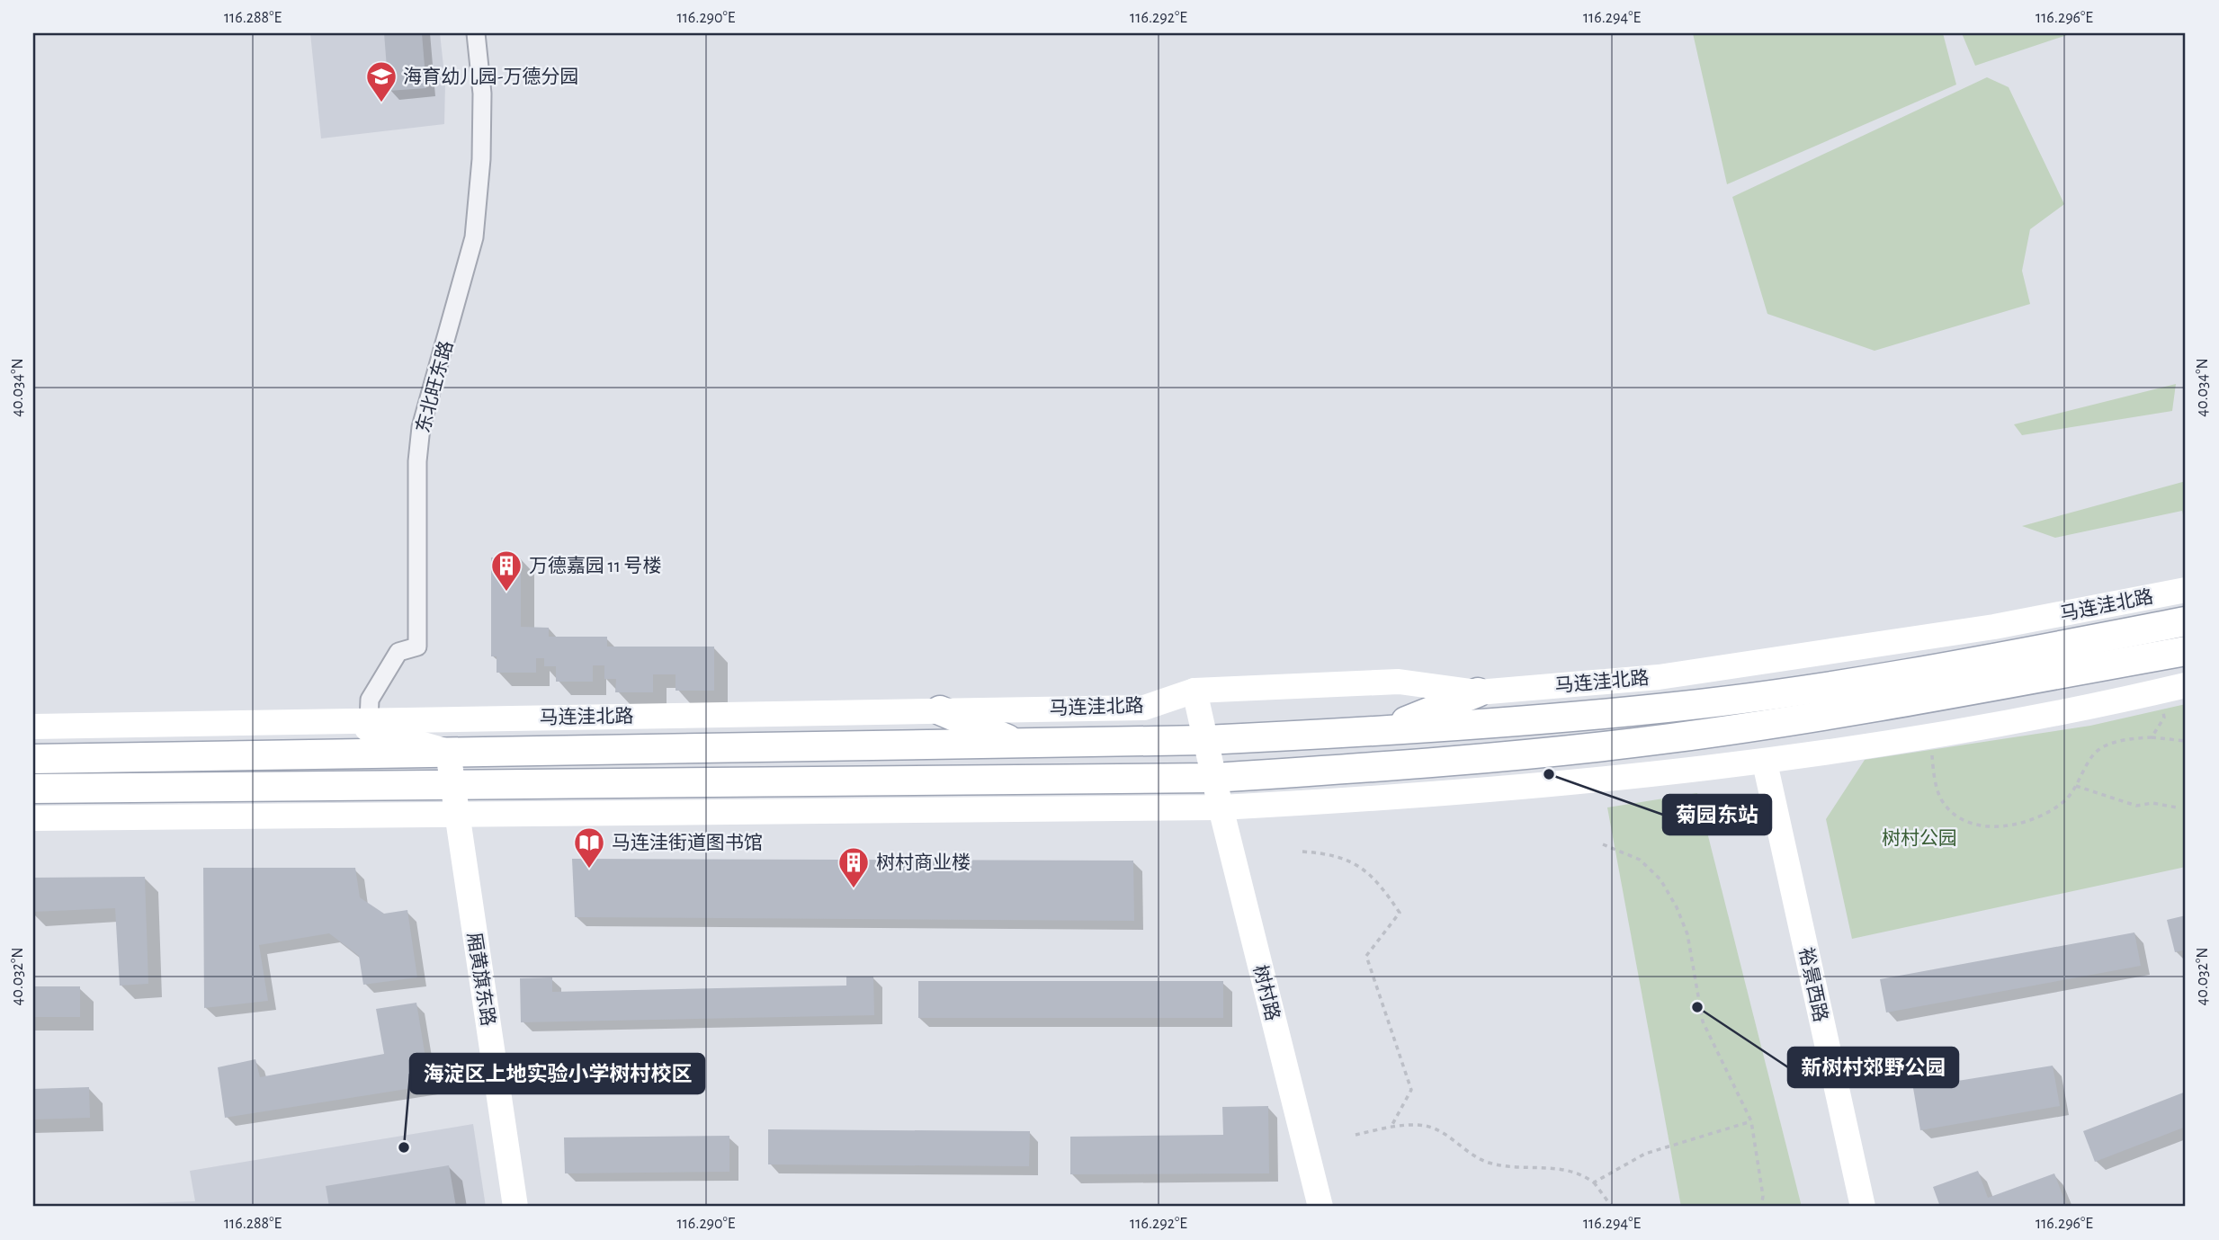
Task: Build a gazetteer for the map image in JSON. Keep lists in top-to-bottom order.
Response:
{
  "streets": {
    "main road": ["马连洼北路"],
    "street": [
      "东北旺东路",
      "厢黄旗东路",
      "裕景西路",
      "树村路"
    ]
  },
  "crossings": [
    ["东北旺东路", "马连洼北路"],
    ["马连洼北路", "厢黄旗东路"],
    ["马连洼北路", "树村路"]
  ],
  "parks": ["树村公园"],
  "places": {
    "school or university": ["海育幼儿园-万德分园"],
    "building": ["万德嘉园 11 号楼", "树村商业楼"],
    "other": ["菊园东站", "新树村郊野公园", "海淀区上地实验小学树村校区"],
    "library": ["马连洼街道图书馆"]
  },
  "coordinates": [
    "116.288°E",
    "116.290°E",
    "116.292°E",
    "116.294°E",
    "116.296°E",
    "40.034°N",
    "40.032°N"
  ]
}
